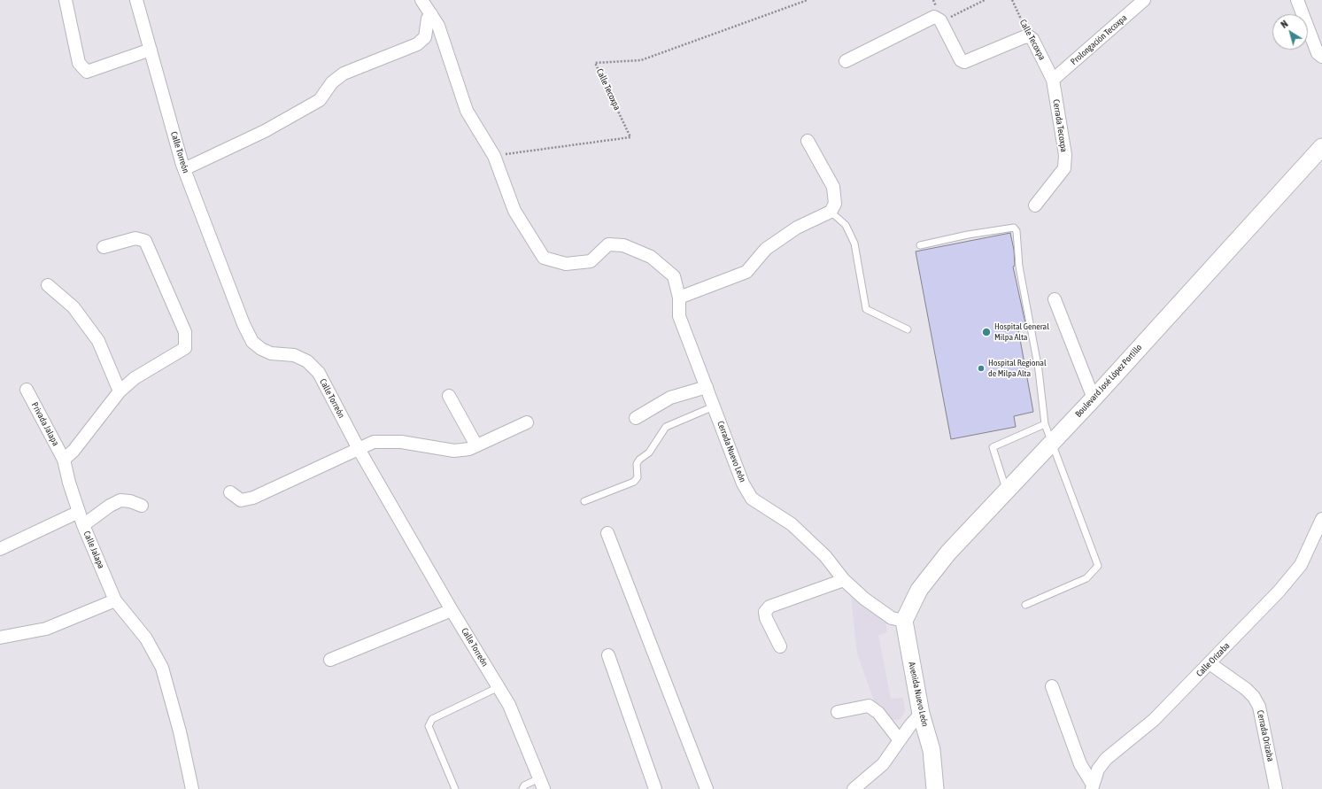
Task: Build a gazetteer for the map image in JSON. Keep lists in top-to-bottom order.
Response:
{
  "streets": {
    "main road": ["Boulevard José López Portillo", "Avenida Nuevo León"],
    "street": [
      "Calle Tecoxpa",
      "Prolongación Tecoxpa",
      "Cerrada Tecoxpa",
      "Calle Torreón",
      "Privada Jalapa",
      "Cerrada Nuevo León",
      "Calle Jalapa",
      "Calle Orizaba",
      "Cerrada Orizaba"
    ]
  },
  "crossings": [
    ["Calle Tecoxpa", "Prolongación Tecoxpa"],
    ["Calle Tecoxpa", "Cerrada Tecoxpa"],
    ["Calle Tecoxpa", "Cerrada Nuevo León"],
    ["Prolongación Tecoxpa", "Cerrada Tecoxpa"],
    ["Boulevard José López Portillo", "Cerrada Nuevo León"],
    ["Boulevard José López Portillo", "Avenida Nuevo León"],
    ["Privada Jalapa", "Calle Jalapa"],
    ["Cerrada Nuevo León", "Avenida Nuevo León"],
    ["Calle Orizaba", "Cerrada Orizaba"]
  ],
  "places": ["Hospital General Milpa Alta", "Hospital Regional de Milpa Alta"],
  "north": "top left"
}
